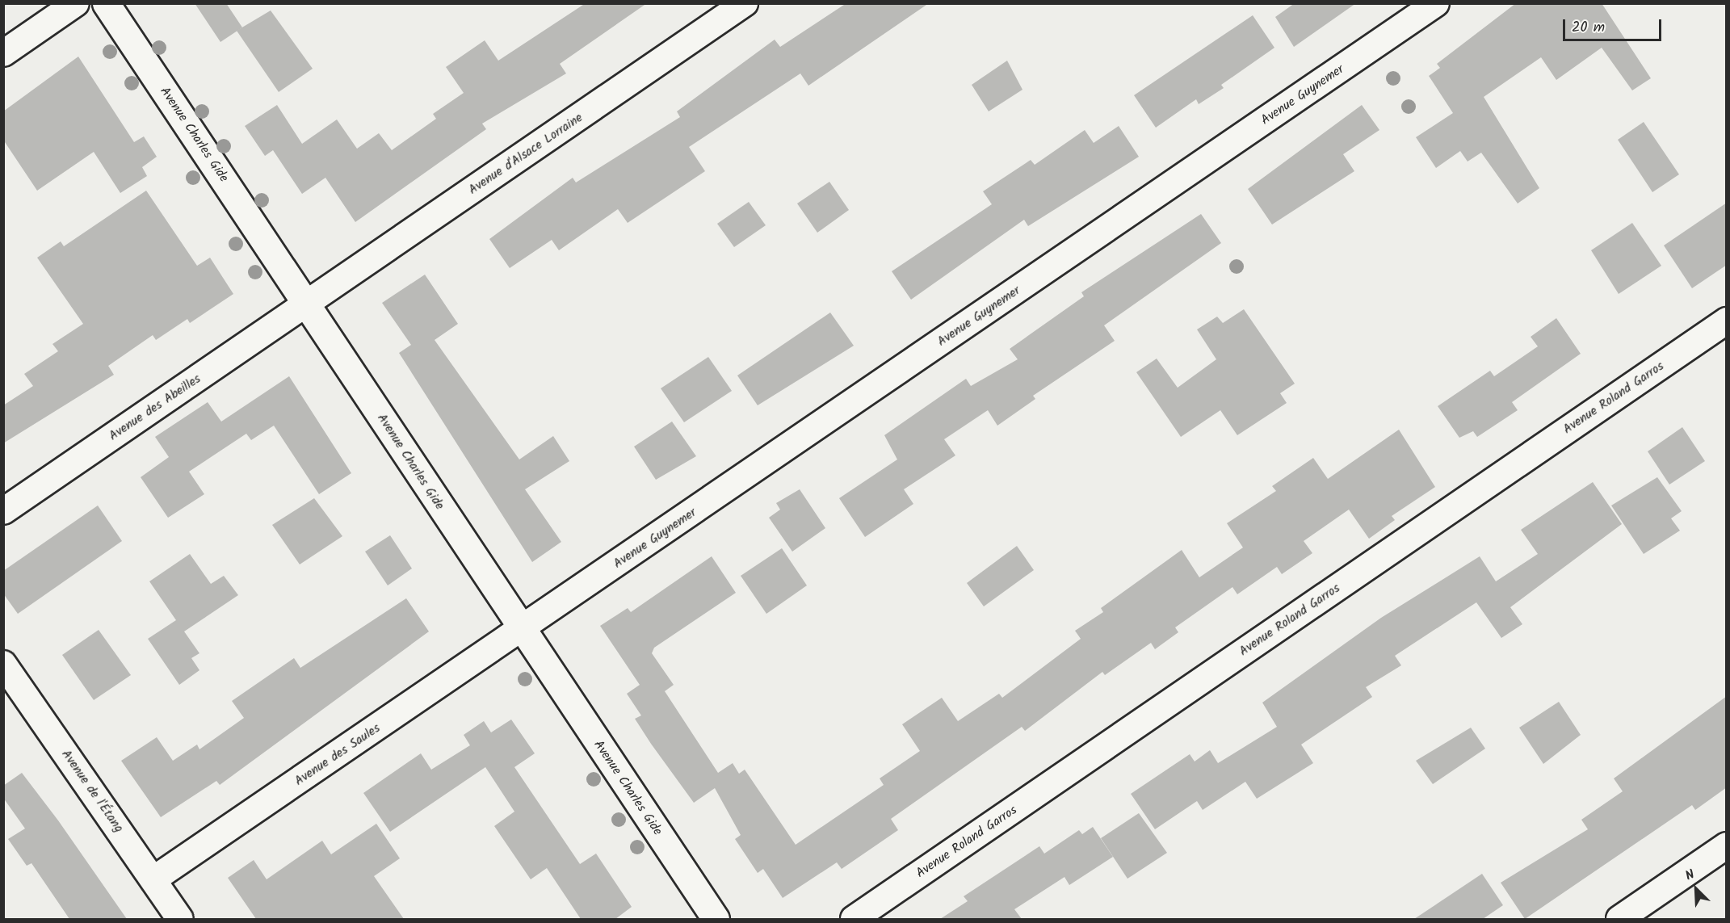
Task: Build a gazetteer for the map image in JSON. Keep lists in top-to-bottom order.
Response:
{
  "streets": {
    "street": [
      "Avenue Guynemer",
      "Avenue Charles Gide",
      "Avenue d'Alsace Lorraine",
      "Avenue Roland Garros",
      "Avenue des Abeilles",
      "Avenue des Saules",
      "Avenue de l'Étang"
    ]
  },
  "crossings": [
    ["Avenue Guynemer", "Avenue Charles Gide"],
    ["Avenue Guynemer", "Avenue des Saules"],
    ["Avenue Charles Gide", "Avenue d'Alsace Lorraine"],
    ["Avenue Charles Gide", "Avenue des Abeilles"],
    ["Avenue Charles Gide", "Avenue des Saules"],
    ["Avenue d'Alsace Lorraine", "Avenue des Abeilles"],
    ["Avenue des Saules", "Avenue de l'Étang"]
  ],
  "scale_bar": "20 m",
  "north": "top left"
}
